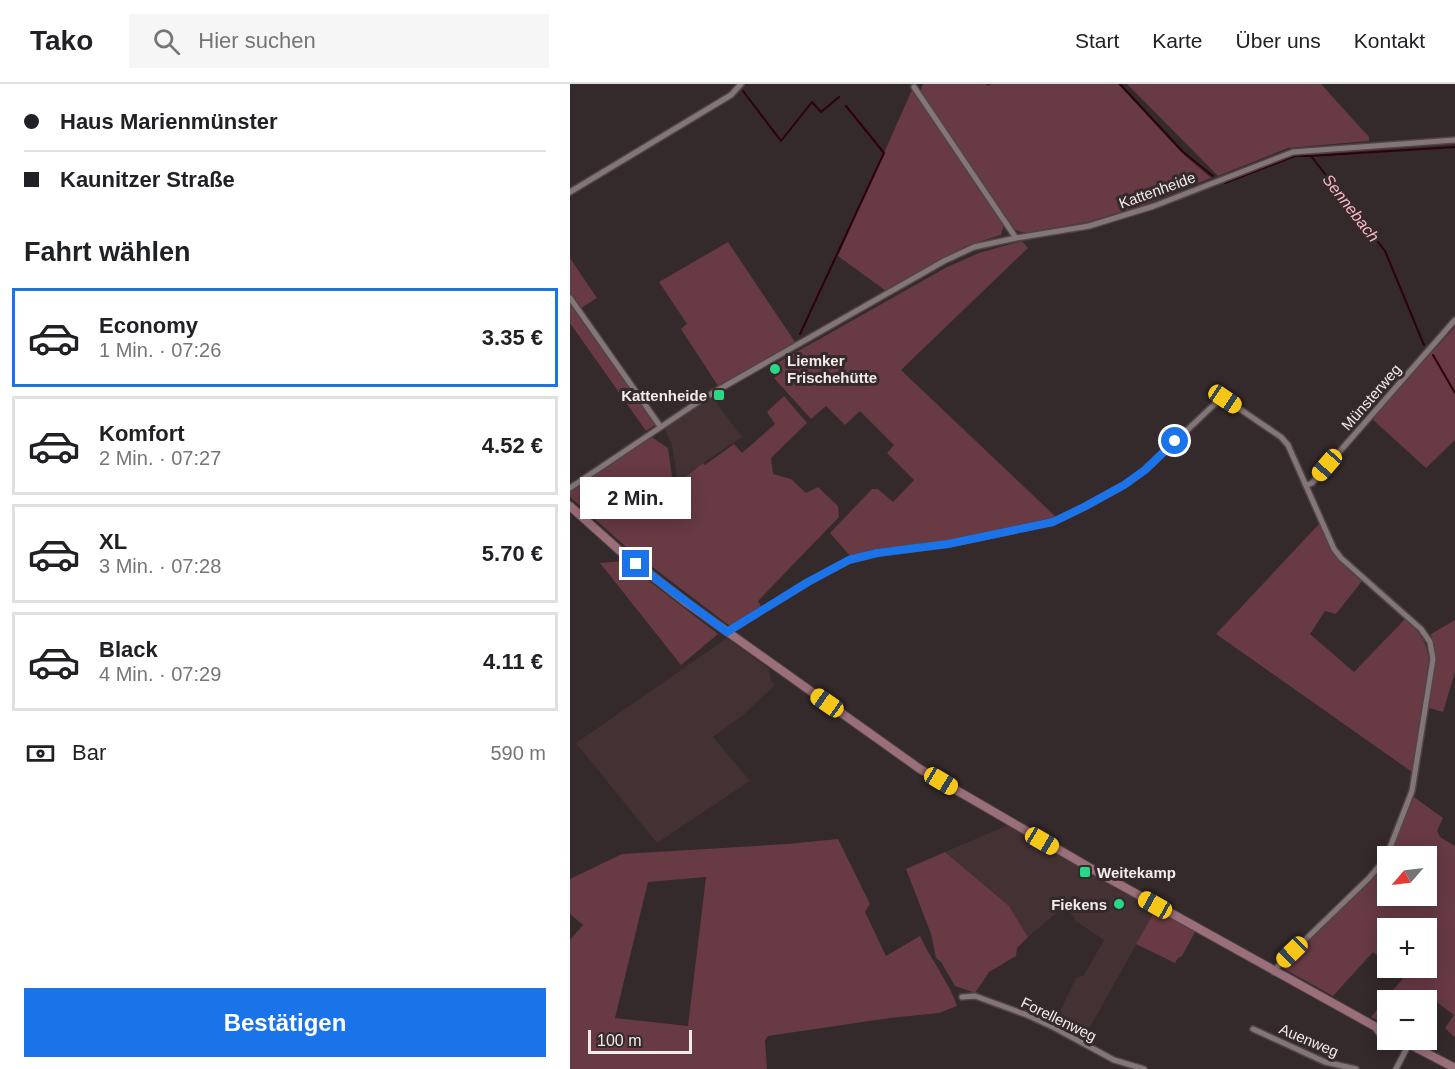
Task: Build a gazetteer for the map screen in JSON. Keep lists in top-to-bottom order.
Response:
{
  "streets": {
    "street": [
      "Kattenheide",
      "Münsterweg",
      "Forellenweg",
      "Auenweg"
    ]
  },
  "water": ["Sennebach"],
  "places": {
    "other": ["Liemker Frischehütte", "Fiekens"],
    "transit": ["Kattenheide", "Weitekamp"]
  },
  "scale_bar": "100 m",
  "north": "bottom left",
  "page": {
    "header": "Tako",
    "search": "Hier suchen",
    "nav": [
      "Start",
      "Karte",
      "Über uns",
      "Kontakt"
    ],
    "banner": ["Haus Marienmünster", "Kaunitzer Straße"],
    "heading": "Fahrt wählen",
    "list": [
      {
        "name": "Economy",
        "note": "1 Min. · 07:26",
        "value": "3.35 €"
      },
      {
        "name": "Komfort",
        "note": "2 Min. · 07:27",
        "value": "4.52 €"
      },
      {
        "name": "XL",
        "note": "3 Min. · 07:28",
        "value": "5.70 €"
      },
      {
        "name": "Black",
        "note": "4 Min. · 07:29",
        "value": "4.11 €"
      }
    ],
    "bubble": "2 Min.",
    "pay": ["Bar", "590 m"],
    "map_buttons": ["+", "−"],
    "buttons": "Bestätigen",
    "scale": "100 m"
  }
}
